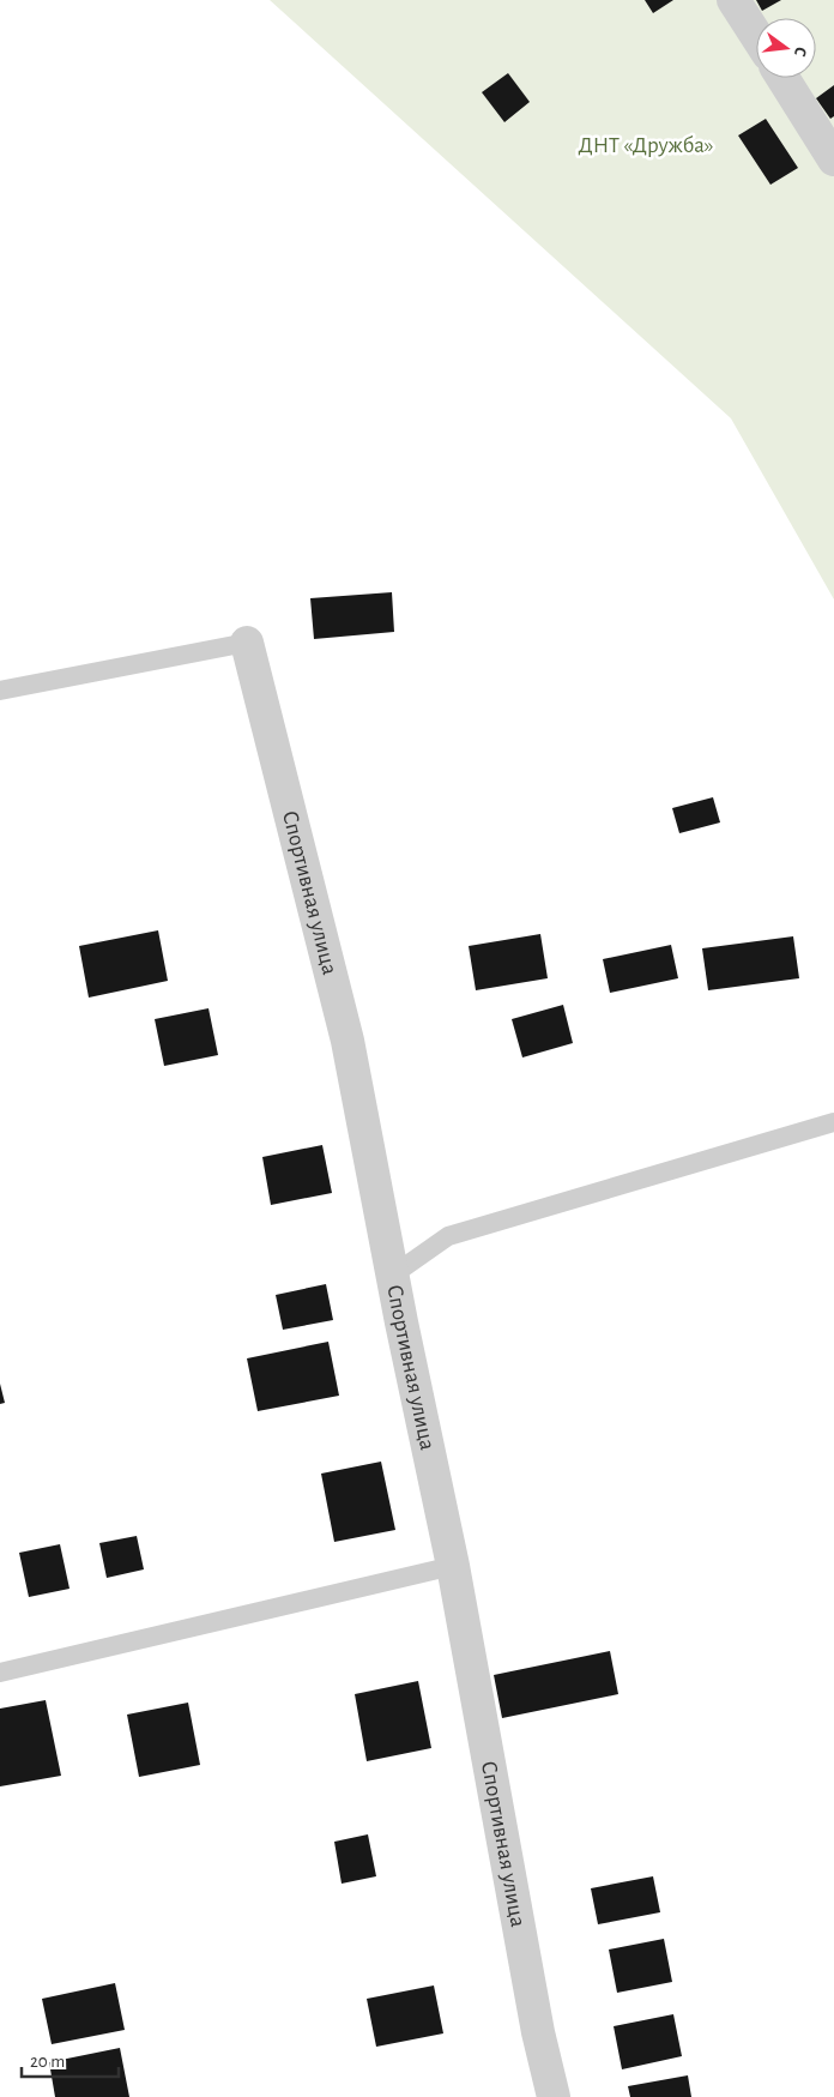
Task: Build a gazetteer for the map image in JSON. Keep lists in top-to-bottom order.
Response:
{
  "streets": {
    "street": ["Спортивная улица"]
  },
  "parks": ["ДНТ «Дружба»"],
  "scale_bar": "20 m",
  "north": "right"
}
